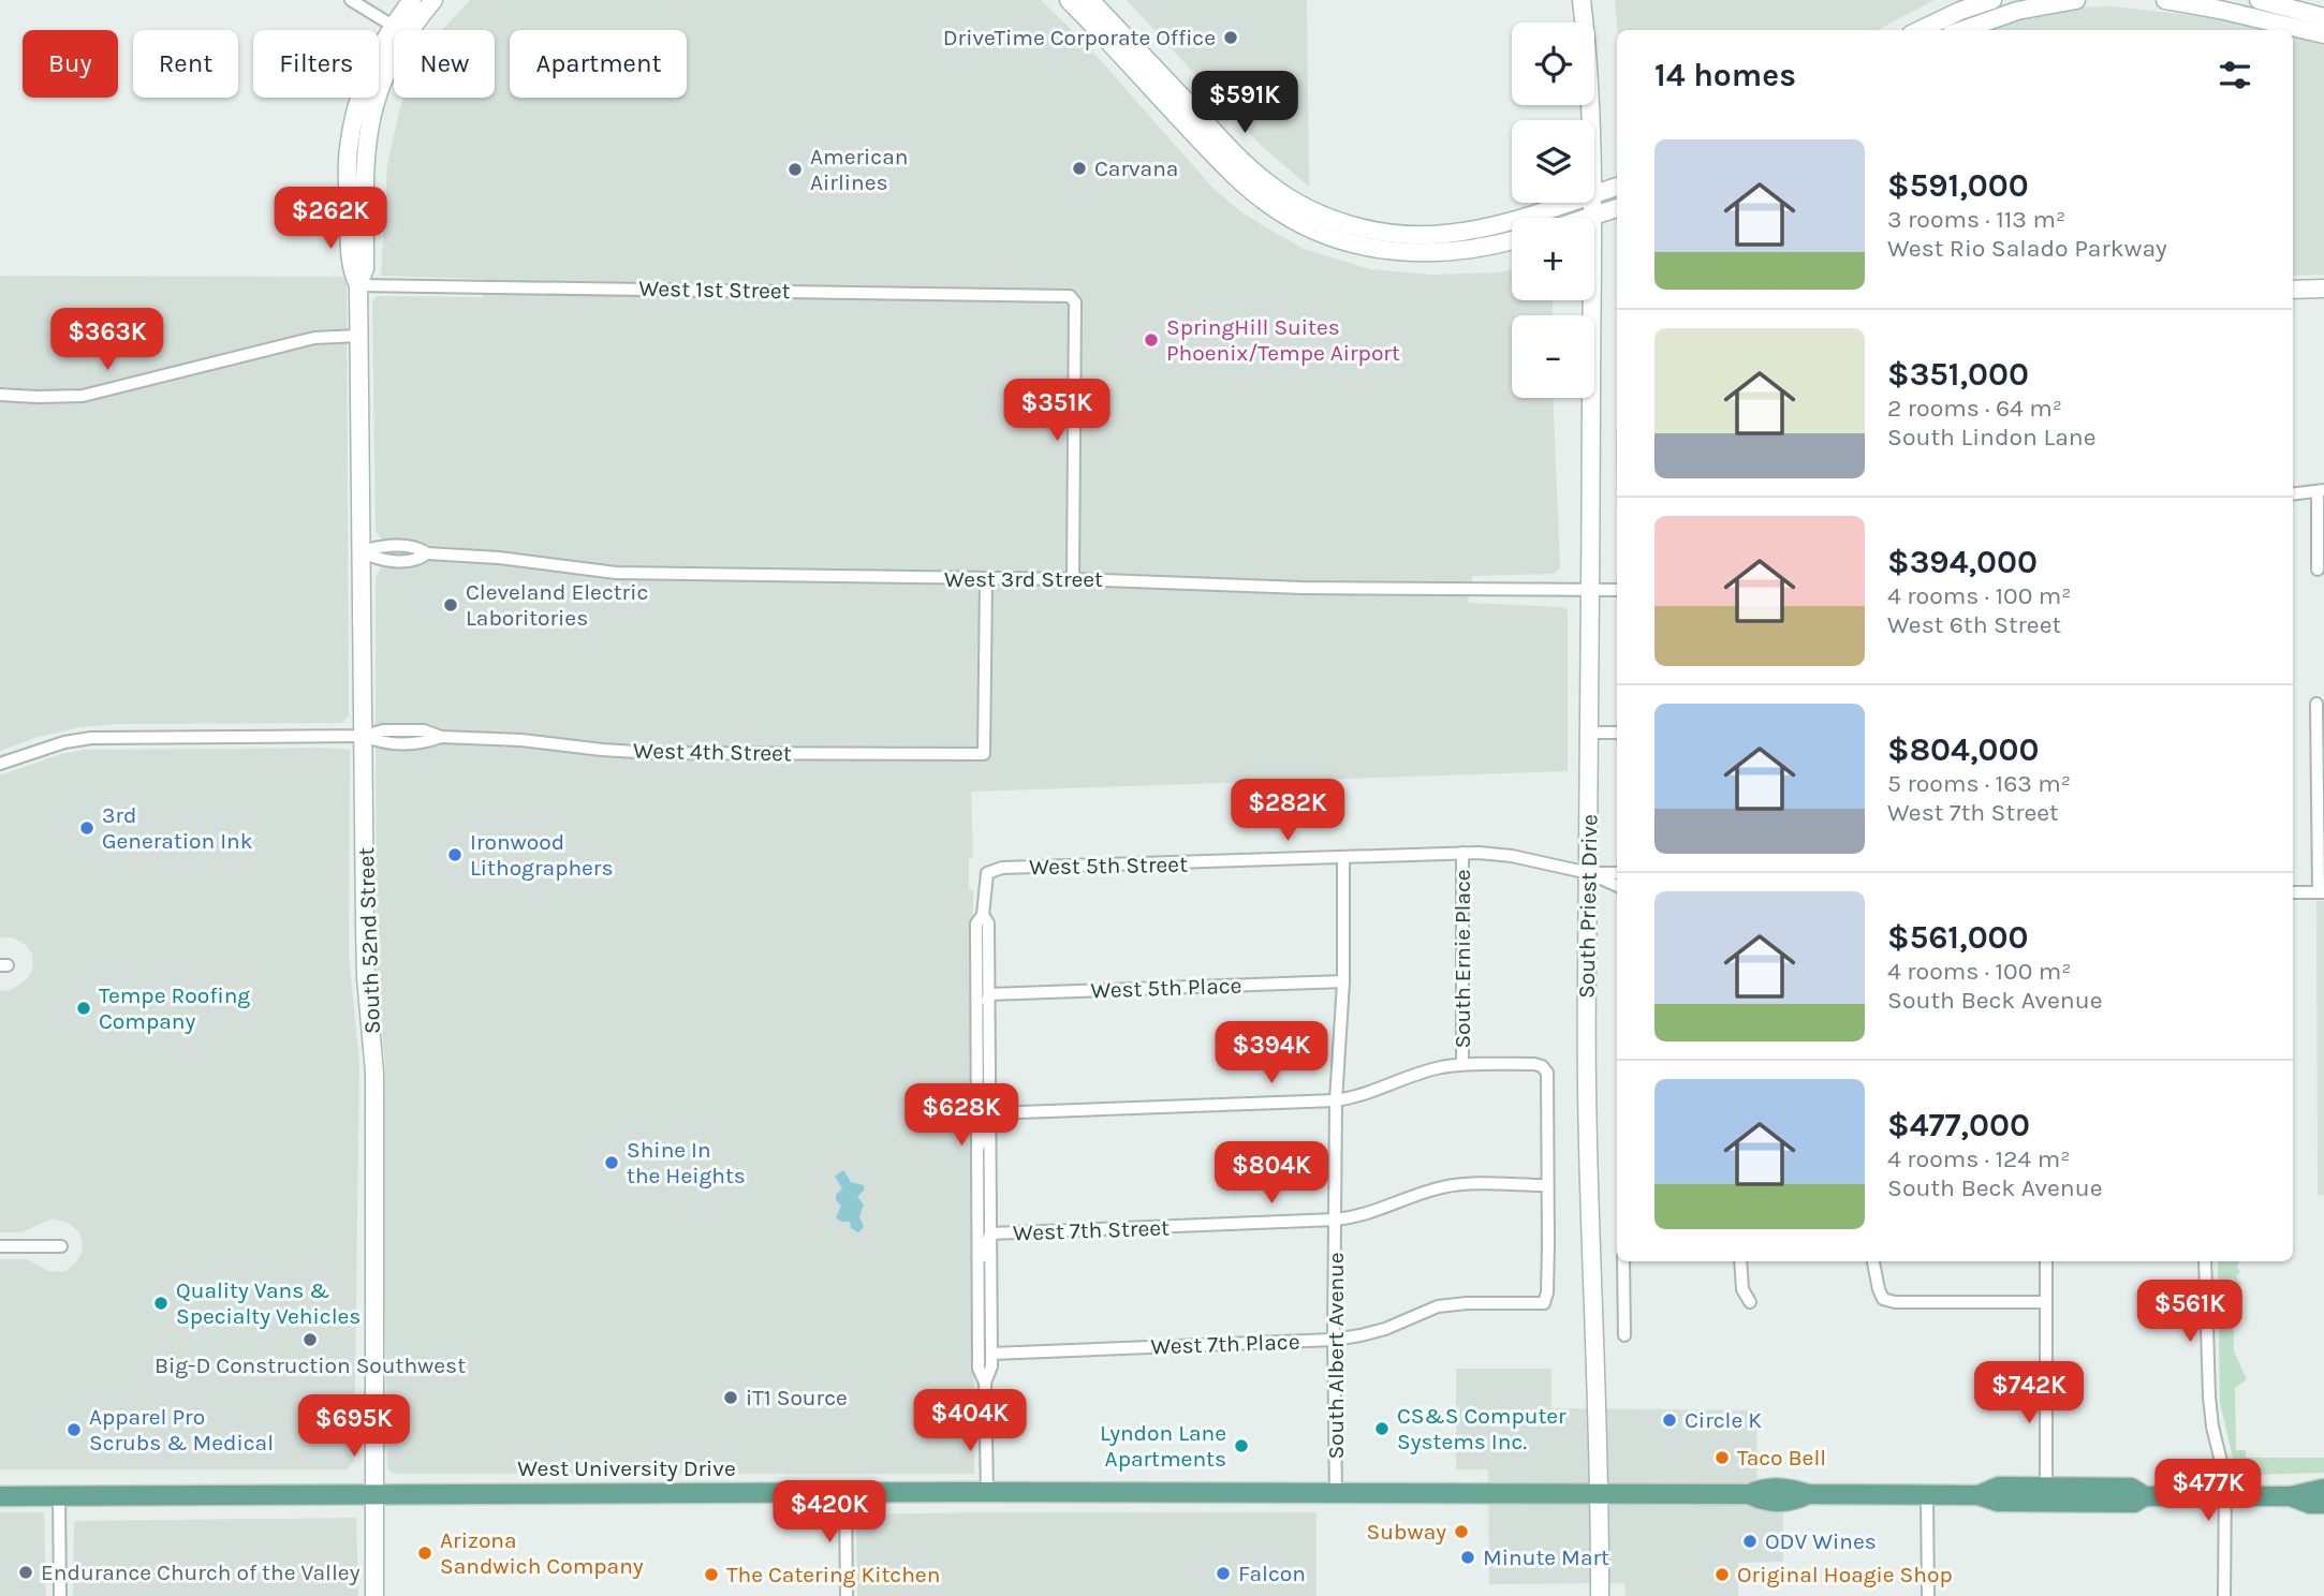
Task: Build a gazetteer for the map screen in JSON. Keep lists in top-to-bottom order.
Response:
{
  "streets": {
    "main road": ["South Priest Drive", "South 52nd Street", "West University Drive"],
    "street": [
      "West 1st Street",
      "West 3rd Street",
      "West 4th Street",
      "West 5th Street",
      "South Ernie Place",
      "West 5th Place",
      "West 7th Street",
      "West 7th Place",
      "South Albert Avenue"
    ]
  },
  "crossings": [
    ["West 1st Street", "West 3rd Street"],
    ["West 1st Street", "South 52nd Street"],
    ["West 3rd Street", "West 4th Street"],
    ["West 3rd Street", "South Priest Drive"],
    ["West 3rd Street", "South 52nd Street"],
    ["West 4th Street", "South 52nd Street"],
    ["West 5th Street", "South Priest Drive"],
    ["West 5th Street", "South Ernie Place"],
    ["West 5th Street", "South Albert Avenue"],
    ["South Priest Drive", "West University Drive"],
    ["South 52nd Street", "West University Drive"],
    ["West 5th Place", "South Albert Avenue"],
    ["West 7th Street", "West 7th Place"],
    ["West 7th Street", "South Albert Avenue"],
    ["West 7th Place", "South Albert Avenue"],
    ["South Albert Avenue", "West University Drive"]
  ],
  "places": [
    "DriveTime Corporate Office",
    "Carvana",
    "American Airlines",
    "SpringHill Suites Phoenix/Tempe Airport",
    "Cleveland Electric Laboritories",
    "3rd Generation Ink",
    "Ironwood Lithographers",
    "Tempe Roofing Company",
    "Shine In the Heights",
    "Quality Vans & Specialty Vehicles",
    "Big-D Construction Southwest",
    "iT1 Source",
    "Circle K",
    "CS&S Computer Systems Inc.",
    "Apparel Pro Scrubs & Medical",
    "Lyndon Lane Apartments",
    "Taco Bell",
    "Subway",
    "ODV Wines",
    "Arizona Sandwich Company",
    "Minute Mart",
    "Endurance Church of the Valley",
    "Falcon",
    "The Catering Kitchen",
    "Original Hoagie Shop"
  ],
  "page": {
    "map_buttons": ["+", "−"],
    "chip": [
      "Buy",
      "Rent",
      "Filters",
      "New",
      "Apartment"
    ],
    "heading": "14 homes",
    "price": [
      "$591K",
      "$262K",
      "$363K",
      "$351K",
      "$282K",
      "$394K",
      "$628K",
      "$804K",
      "$561K",
      "$742K",
      "$404K",
      "$695K",
      "$477K",
      "$420K"
    ],
    "list": [
      {
        "name": "$591,000",
        "note": "3 rooms · 113 m² · West Rio Salado Parkway"
      },
      {
        "name": "$351,000",
        "note": "2 rooms · 64 m² · South Lindon Lane"
      },
      {
        "name": "$394,000",
        "note": "4 rooms · 100 m² · West 6th Street"
      },
      {
        "name": "$804,000",
        "note": "5 rooms · 163 m² · West 7th Street"
      },
      {
        "name": "$561,000",
        "note": "4 rooms · 100 m² · South Beck Avenue"
      },
      {
        "name": "$477,000",
        "note": "4 rooms · 124 m² · South Beck Avenue"
      }
    ]
  }
}
